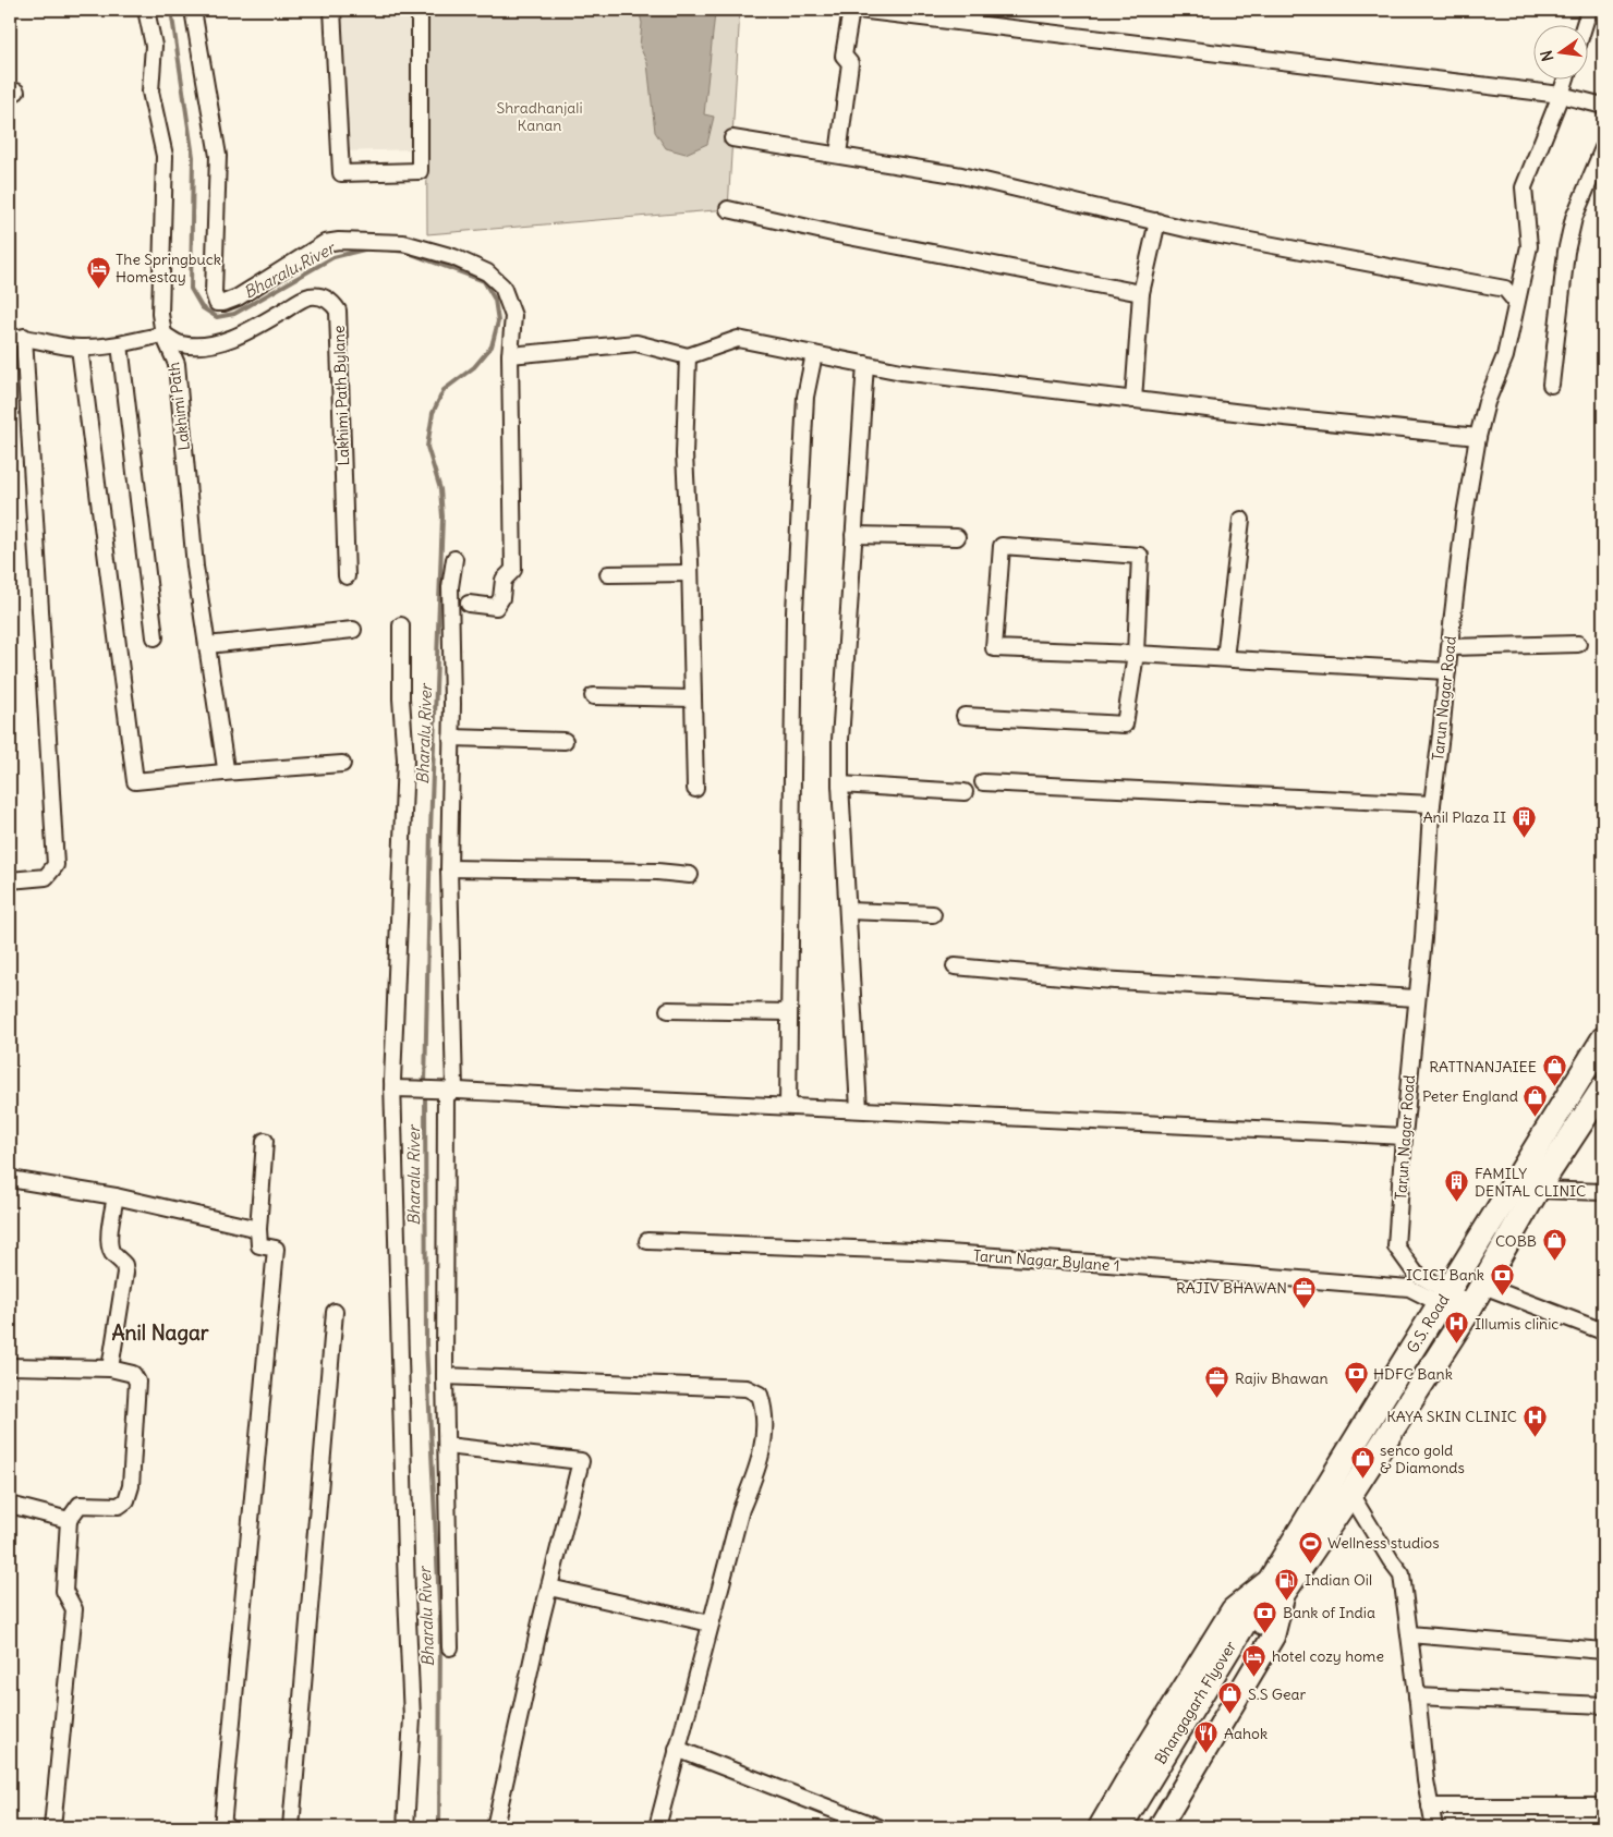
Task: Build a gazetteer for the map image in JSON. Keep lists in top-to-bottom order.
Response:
{
  "streets": {
    "main road": ["G.S. Road", "Bhangagarh Flyover"],
    "street": [
      "Lakhimi Path Bylane",
      "Lakhimi Path",
      "Tarun Nagar Road",
      "Tarun Nagar Bylane 1"
    ]
  },
  "crossings": [
    ["Lakhimi Path Bylane", "Lakhimi Path"],
    ["Tarun Nagar Road", "Tarun Nagar Bylane 1"],
    ["Tarun Nagar Road", "G.S. Road"],
    ["Tarun Nagar Bylane 1", "G.S. Road"],
    ["G.S. Road", "Bhangagarh Flyover"]
  ],
  "districts": ["Anil Nagar"],
  "water": ["Bharalu River"],
  "parks": ["Shradhanjali Kanan"],
  "places": {
    "hotel": ["The Springbuck Homestay", "hotel cozy home"],
    "building": ["Anil Plaza II", "FAMILY DENTAL CLINIC"],
    "shop": [
      "RATTNANJAIEE",
      "Peter England",
      "COBB",
      "senco gold & Diamonds",
      "S.S Gear"
    ],
    "bank": ["ICICI Bank", "HDFC Bank", "Bank of India"],
    "office": ["RAJIV BHAWAN", "Rajiv Bhawan"],
    "hospital": ["Illumis clinic", "KAYA SKIN CLINIC"],
    "sports": ["Wellness studios"],
    "fuel station": ["Indian Oil"],
    "restaurant": ["Aahok"]
  },
  "north": "left"
}
